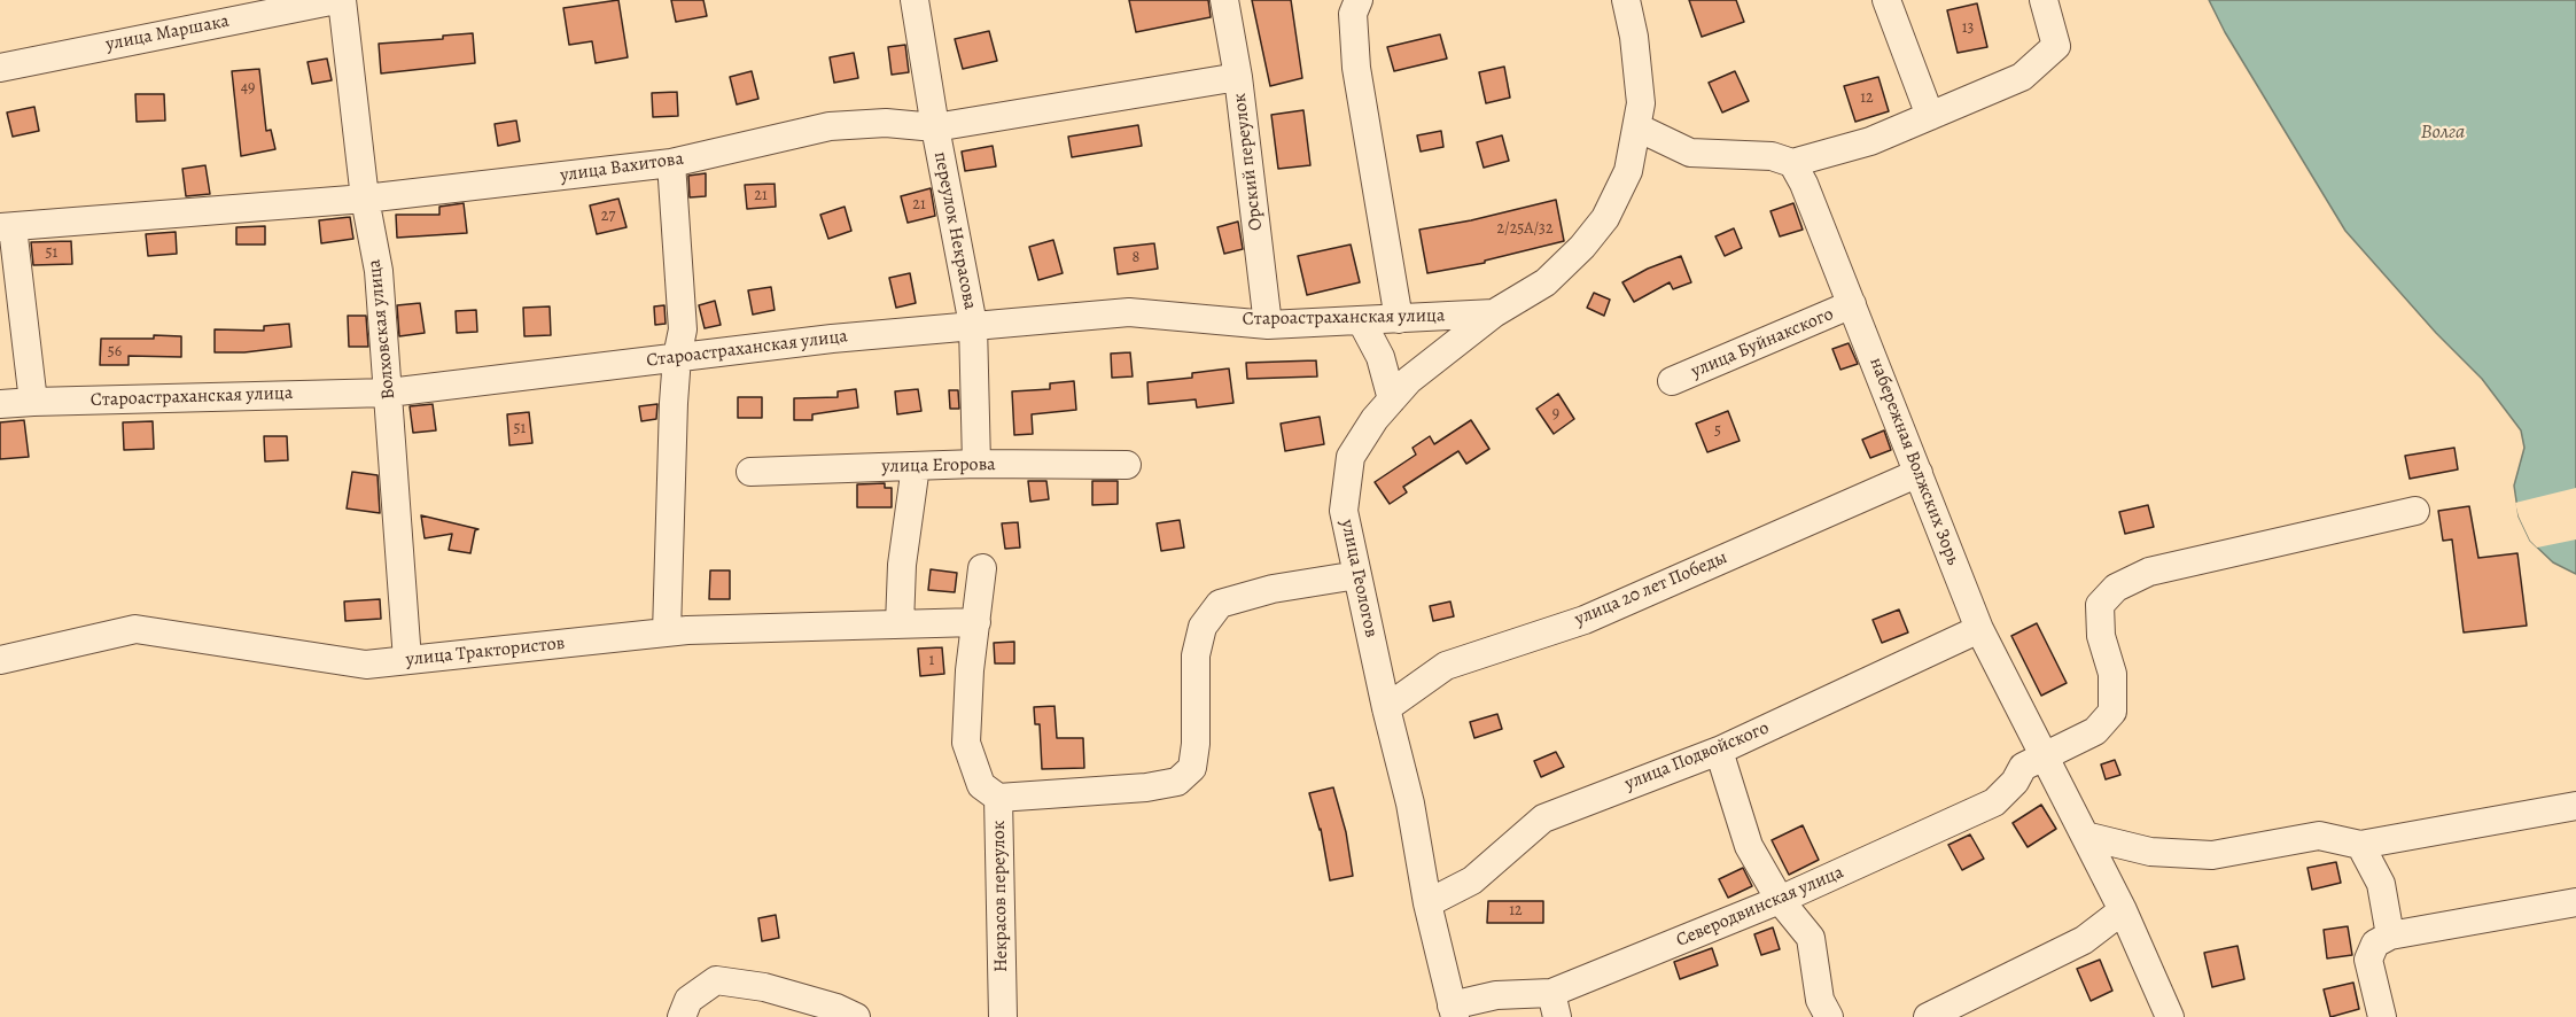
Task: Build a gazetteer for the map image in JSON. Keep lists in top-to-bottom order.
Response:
{
  "streets": {
    "street": [
      "улица Маршака",
      "Орский переулок",
      "улица Вахитова",
      "переулок Некрасова",
      "Староастраханская улица",
      "Волховская улица",
      "улица Буйнакского",
      "набережная Волжских Зорь",
      "улица Егорова",
      "улица Геологов",
      "улица 20 лет Победы",
      "улица Трактористов",
      "улица Подвойского",
      "Некрасов переулок",
      "Северодвинская улица"
    ]
  },
  "crossings": [
    ["Орский переулок", "улица Вахитова"],
    ["Орский переулок", "Староастраханская улица"],
    ["улица Вахитова", "переулок Некрасова"],
    ["улица Вахитова", "Волховская улица"],
    ["переулок Некрасова", "Староастраханская улица"],
    ["переулок Некрасова", "улица Егорова"],
    ["Староастраханская улица", "Волховская улица"],
    ["Староастраханская улица", "улица Геологов"],
    ["Волховская улица", "улица Трактористов"],
    ["улица Буйнакского", "набережная Волжских Зорь"],
    ["набережная Волжских Зорь", "улица 20 лет Победы"],
    ["набережная Волжских Зорь", "улица Подвойского"],
    ["набережная Волжских Зорь", "Северодвинская улица"],
    ["улица Геологов", "улица 20 лет Победы"],
    ["улица Геологов", "улица Подвойского"],
    ["улица Геологов", "Северодвинская улица"],
    ["улица Трактористов", "Некрасов переулок"]
  ],
  "water": ["Волга"],
  "house_numbers": [
    "13",
    "49",
    "12",
    "21",
    "21",
    "27",
    "2/25А/32",
    "51",
    "8",
    "56",
    "9",
    "51",
    "5",
    "1",
    "12"
  ]
}
